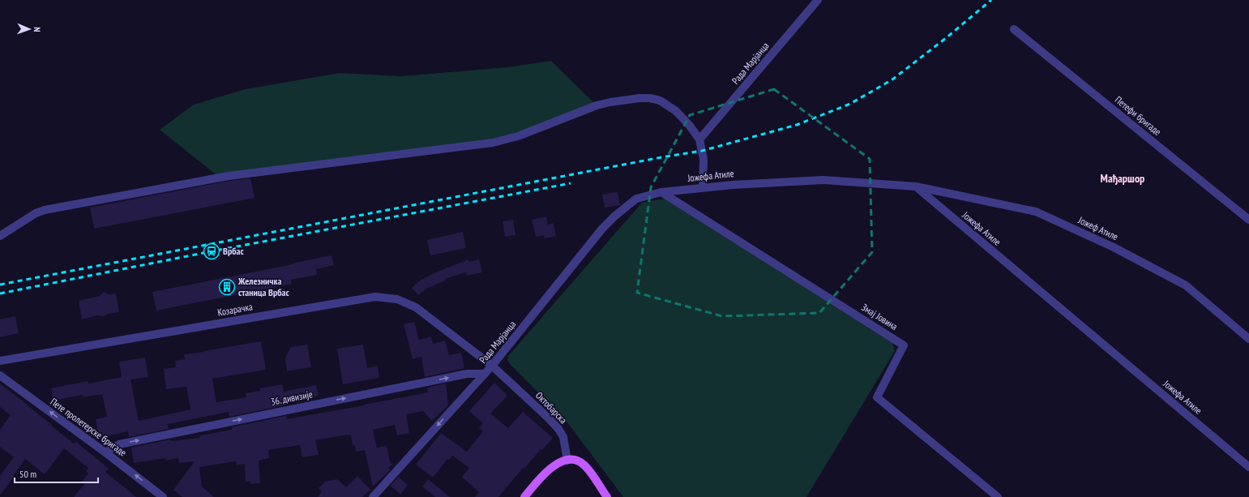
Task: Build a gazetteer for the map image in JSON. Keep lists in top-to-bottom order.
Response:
{
  "streets": {
    "street": [
      "Рада Марјанца",
      "Петефи бригаде",
      "Јожефа Атиле",
      "Јожеф Атиле",
      "Козарачка",
      "Змај Јовина",
      "36. дивизије",
      "Октобарска",
      "Пете пролетерске бригаде"
    ]
  },
  "crossings": [
    ["Рада Марјанца", "Јожефа Атиле"],
    ["Рада Марјанца", "Козарачка"],
    ["Рада Марјанца", "36. дивизије"],
    ["Рада Марјанца", "Октобарска"],
    ["Јожефа Атиле", "Јожеф Атиле"],
    ["Јожефа Атиле", "Змај Јовина"],
    ["Козарачка", "Октобарска"],
    ["36. дивизије", "Пете пролетерске бригаде"]
  ],
  "one_way": ["36. дивизије", "Пете пролетерске бригаде"],
  "districts": ["Мађаршор"],
  "places": {
    "station": ["Врбас"],
    "building": ["Железничка станица Врбас"]
  },
  "scale_bar": "50 m",
  "north": "right"
}
